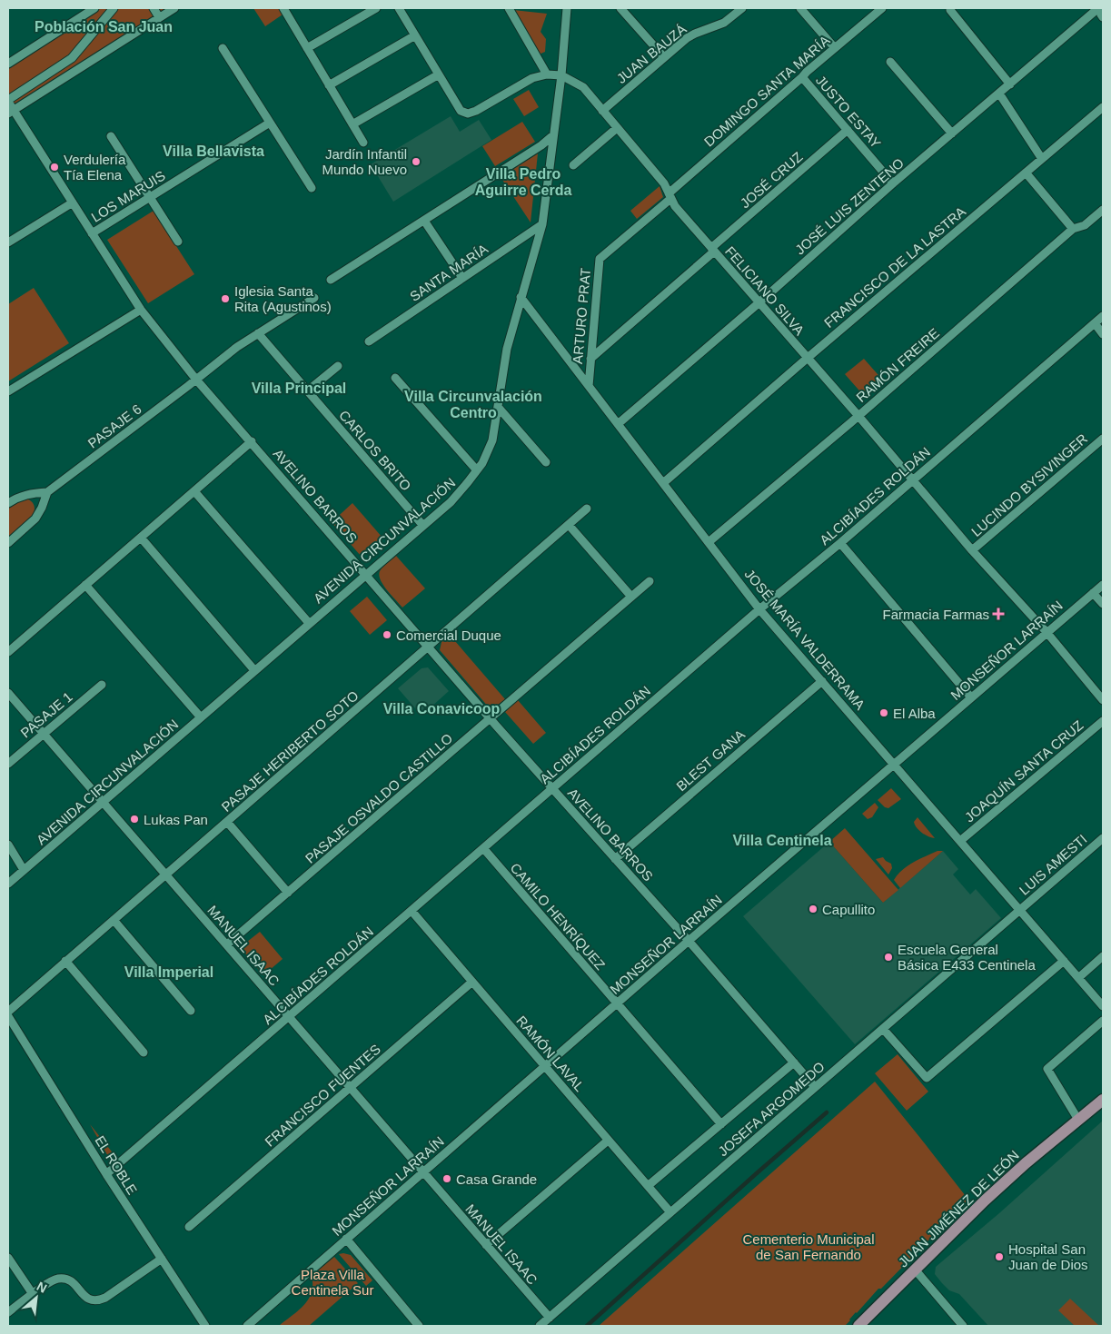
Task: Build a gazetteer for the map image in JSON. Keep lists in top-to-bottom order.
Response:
{
  "streets": {
    "main road": ["JUAN JIMÉNEZ DE LEÓN"],
    "street": [
      "JUAN BAUZÁ",
      "DOMINGO SANTA MARÍA",
      "JUSTO ESTAY",
      "JOSÉ CRUZ",
      "LOS MARUIS",
      "JOSÉ LUIS ZENTENO",
      "FRANCISCO DE LA LASTRA",
      "SANTA MARÍA",
      "FELICIANO SILVA",
      "ARTURO PRAT",
      "RAMÓN FREIRE",
      "PASAJE 6",
      "CARLOS BRITO",
      "LUCINDO BYSIVINGER",
      "AVELINO BARROS",
      "ALCIBÍADES ROLDÁN",
      "AVENIDA CIRCUNVALACIÓN",
      "JOSÉ MARÍA VALDERRAMA",
      "MONSEÑOR LARRAÍN",
      "PASAJE 1",
      "PASAJE HERIBERTO SOTO",
      "BLEST GANA",
      "JOAQUÍN SANTA CRUZ",
      "PASAJE OSVALDO CASTILLO",
      "LUIS AMESTI",
      "CAMILO HENRÍQUEZ",
      "MANUEL ISAAC",
      "RAMÓN LAVAL",
      "FRANCISCO FUENTES",
      "JOSEFA ARGOMEDO",
      "EL ROBLE"
    ]
  },
  "crossings": [
    ["JUAN BAUZÁ", "FELICIANO SILVA"],
    ["DOMINGO SANTA MARÍA", "JUSTO ESTAY"],
    ["DOMINGO SANTA MARÍA", "FELICIANO SILVA"],
    ["DOMINGO SANTA MARÍA", "ARTURO PRAT"],
    ["JUSTO ESTAY", "JOSÉ CRUZ"],
    ["JUSTO ESTAY", "JOSÉ LUIS ZENTENO"],
    ["JOSÉ CRUZ", "FELICIANO SILVA"],
    ["JOSÉ CRUZ", "ARTURO PRAT"],
    ["LOS MARUIS", "AVELINO BARROS"],
    ["JOSÉ LUIS ZENTENO", "FELICIANO SILVA"],
    ["JOSÉ LUIS ZENTENO", "JOSÉ MARÍA VALDERRAMA"],
    ["FRANCISCO DE LA LASTRA", "FELICIANO SILVA"],
    ["FRANCISCO DE LA LASTRA", "JOSÉ MARÍA VALDERRAMA"],
    ["SANTA MARÍA", "AVENIDA CIRCUNVALACIÓN"],
    ["FELICIANO SILVA", "ARTURO PRAT"],
    ["FELICIANO SILVA", "RAMÓN FREIRE"],
    ["FELICIANO SILVA", "LUCINDO BYSIVINGER"],
    ["FELICIANO SILVA", "ALCIBÍADES ROLDÁN"],
    ["FELICIANO SILVA", "AVENIDA CIRCUNVALACIÓN"],
    ["FELICIANO SILVA", "MONSEÑOR LARRAÍN"],
    ["ARTURO PRAT", "JOSÉ MARÍA VALDERRAMA"],
    ["RAMÓN FREIRE", "JOSÉ MARÍA VALDERRAMA"],
    ["PASAJE 6", "CARLOS BRITO"],
    ["PASAJE 6", "AVELINO BARROS"],
    ["CARLOS BRITO", "AVENIDA CIRCUNVALACIÓN"],
    ["AVELINO BARROS", "ALCIBÍADES ROLDÁN"],
    ["AVELINO BARROS", "AVENIDA CIRCUNVALACIÓN"],
    ["AVELINO BARROS", "MONSEÑOR LARRAÍN"],
    ["AVELINO BARROS", "PASAJE HERIBERTO SOTO"],
    ["AVELINO BARROS", "BLEST GANA"],
    ["AVELINO BARROS", "PASAJE OSVALDO CASTILLO"],
    ["AVELINO BARROS", "JOSEFA ARGOMEDO"],
    ["ALCIBÍADES ROLDÁN", "JOSÉ MARÍA VALDERRAMA"],
    ["ALCIBÍADES ROLDÁN", "CAMILO HENRÍQUEZ"],
    ["ALCIBÍADES ROLDÁN", "MANUEL ISAAC"],
    ["ALCIBÍADES ROLDÁN", "RAMÓN LAVAL"],
    ["ALCIBÍADES ROLDÁN", "EL ROBLE"],
    ["AVENIDA CIRCUNVALACIÓN", "JOSÉ MARÍA VALDERRAMA"],
    ["AVENIDA CIRCUNVALACIÓN", "MANUEL ISAAC"],
    ["JOSÉ MARÍA VALDERRAMA", "MONSEÑOR LARRAÍN"],
    ["JOSÉ MARÍA VALDERRAMA", "BLEST GANA"],
    ["JOSÉ MARÍA VALDERRAMA", "JOAQUÍN SANTA CRUZ"],
    ["JOSÉ MARÍA VALDERRAMA", "LUIS AMESTI"],
    ["JOSÉ MARÍA VALDERRAMA", "JOSEFA ARGOMEDO"],
    ["MONSEÑOR LARRAÍN", "CAMILO HENRÍQUEZ"],
    ["MONSEÑOR LARRAÍN", "MANUEL ISAAC"],
    ["MONSEÑOR LARRAÍN", "RAMÓN LAVAL"],
    ["PASAJE 1", "MANUEL ISAAC"],
    ["PASAJE HERIBERTO SOTO", "MANUEL ISAAC"],
    ["PASAJE OSVALDO CASTILLO", "MANUEL ISAAC"],
    ["LUIS AMESTI", "JOSEFA ARGOMEDO"],
    ["MANUEL ISAAC", "FRANCISCO FUENTES"],
    ["MANUEL ISAAC", "JOSEFA ARGOMEDO"],
    ["RAMÓN LAVAL", "FRANCISCO FUENTES"],
    ["RAMÓN LAVAL", "JOSEFA ARGOMEDO"]
  ],
  "districts": [
    "Población San Juan",
    "Villa Bellavista",
    "Villa Pedro Aguirre Cerda",
    "Villa Principal",
    "Villa Circunvalación Centro",
    "Villa Conavicoop",
    "Villa Centinela",
    "Villa Imperial"
  ],
  "parks": ["Cementerio Municipal de San Fernando", "Plaza Villa Centinela Sur"],
  "places": {
    "other": [
      "Jardín Infantil Mundo Nuevo",
      "Verdulería Tía Elena",
      "Iglesia Santa Rita (Agustinos)",
      "Comercial Duque",
      "El Alba",
      "Lukas Pan",
      "Capullito",
      "Escuela General Básica E433 Centinela",
      "Casa Grande",
      "Hospital San Juan de Dios"
    ],
    "health": ["Farmacia Farmas"]
  },
  "north": "top right"
}
